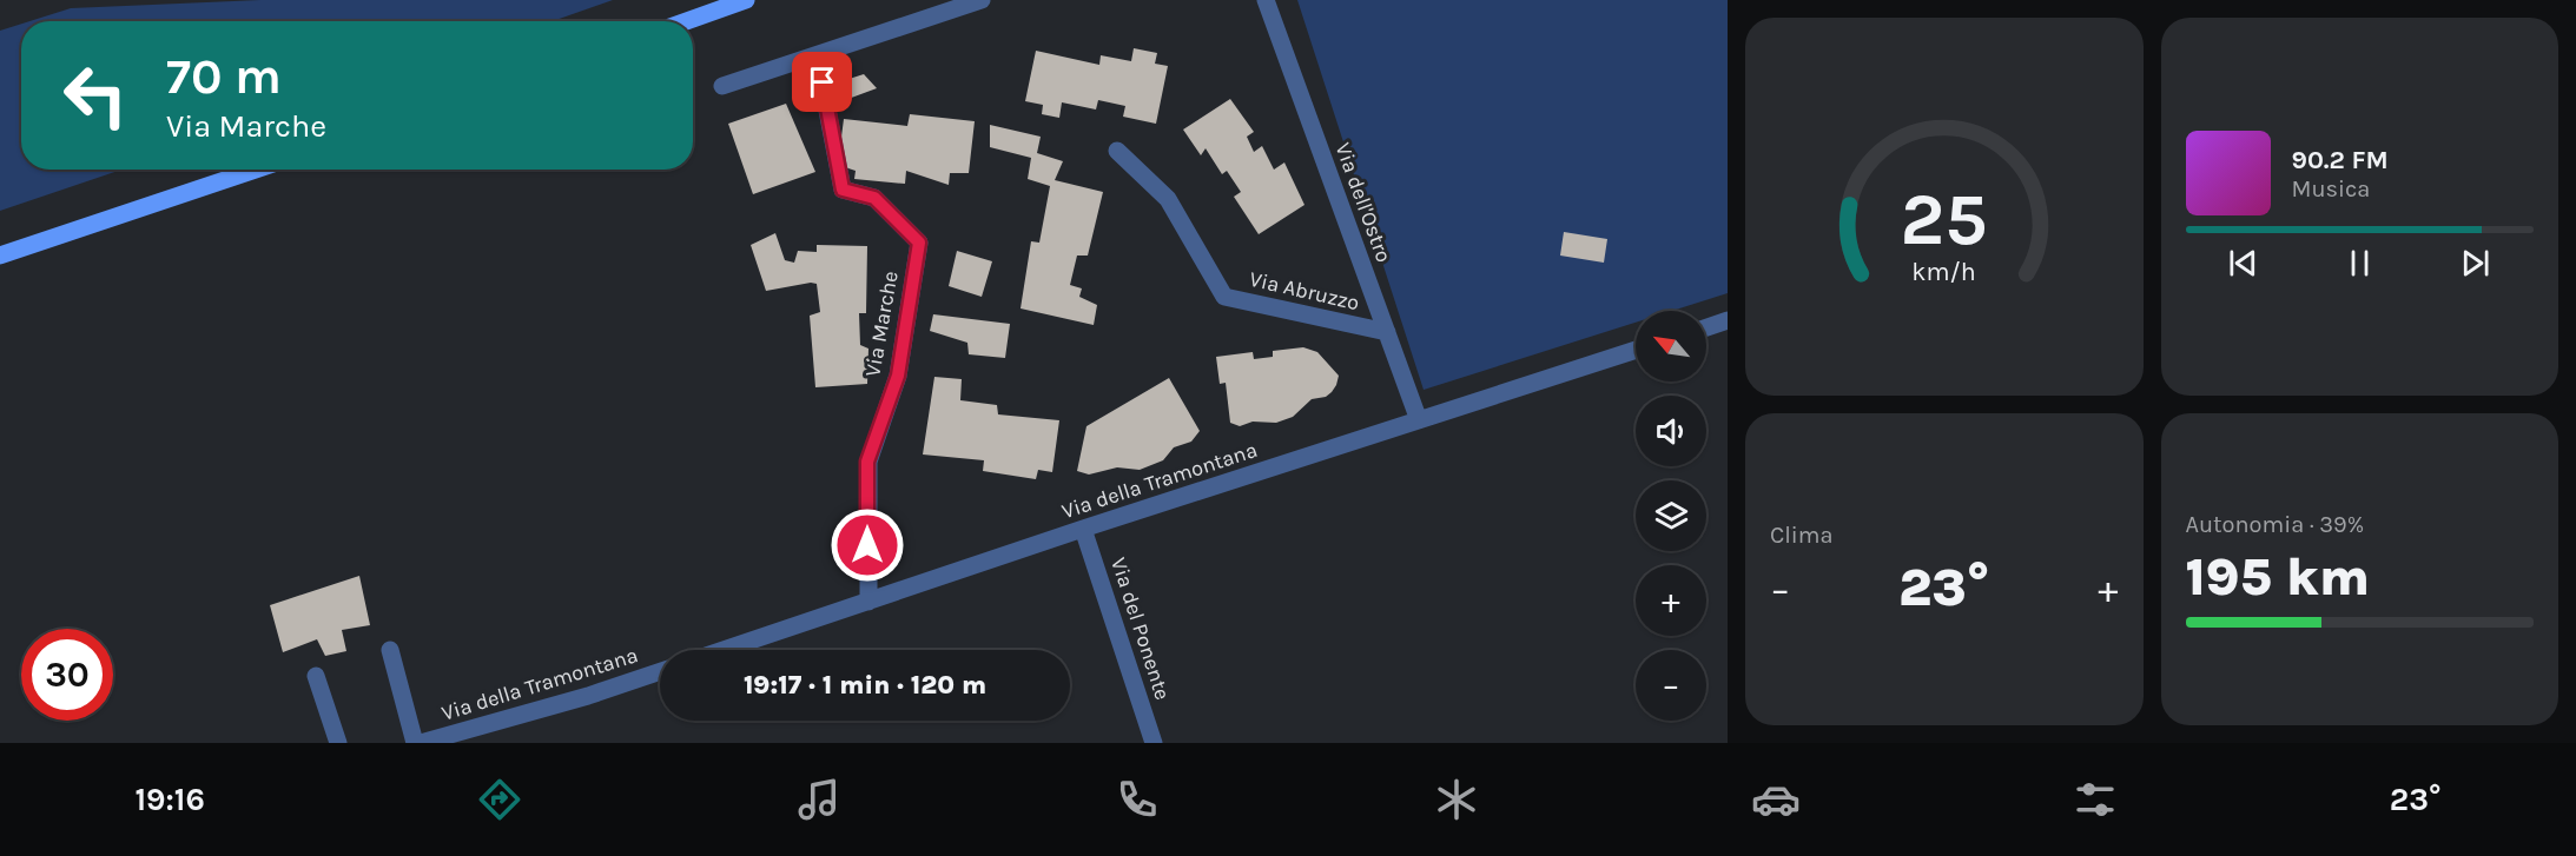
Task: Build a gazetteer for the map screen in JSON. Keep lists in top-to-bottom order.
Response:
{
  "streets": {
    "street": [
      "Via dell'Ostro",
      "Via Abruzzo",
      "Via Marche",
      "Via della Tramontana",
      "Via del Ponente"
    ]
  },
  "crossings": [
    ["Via dell'Ostro", "Via Abruzzo"],
    ["Via dell'Ostro", "Via della Tramontana"],
    ["Via Marche", "Via della Tramontana"],
    ["Via della Tramontana", "Via del Ponente"]
  ],
  "north": "top left",
  "page": {
    "turn": ["70 m", "Via Marche"],
    "song": ["90.2 FM", "Musica"],
    "map_buttons": ["+", "−"],
    "tile": [
      "Clima",
      ["Autonomia · 39%", "195 km"]
    ],
    "heat": ["−", "23°", "+"],
    "limit": "30",
    "trip": "19:17 · 1 min · 120 m",
    "tabs": ["19:16", "23°"],
    "gauge": ["25", "km/h"]
  }
}
